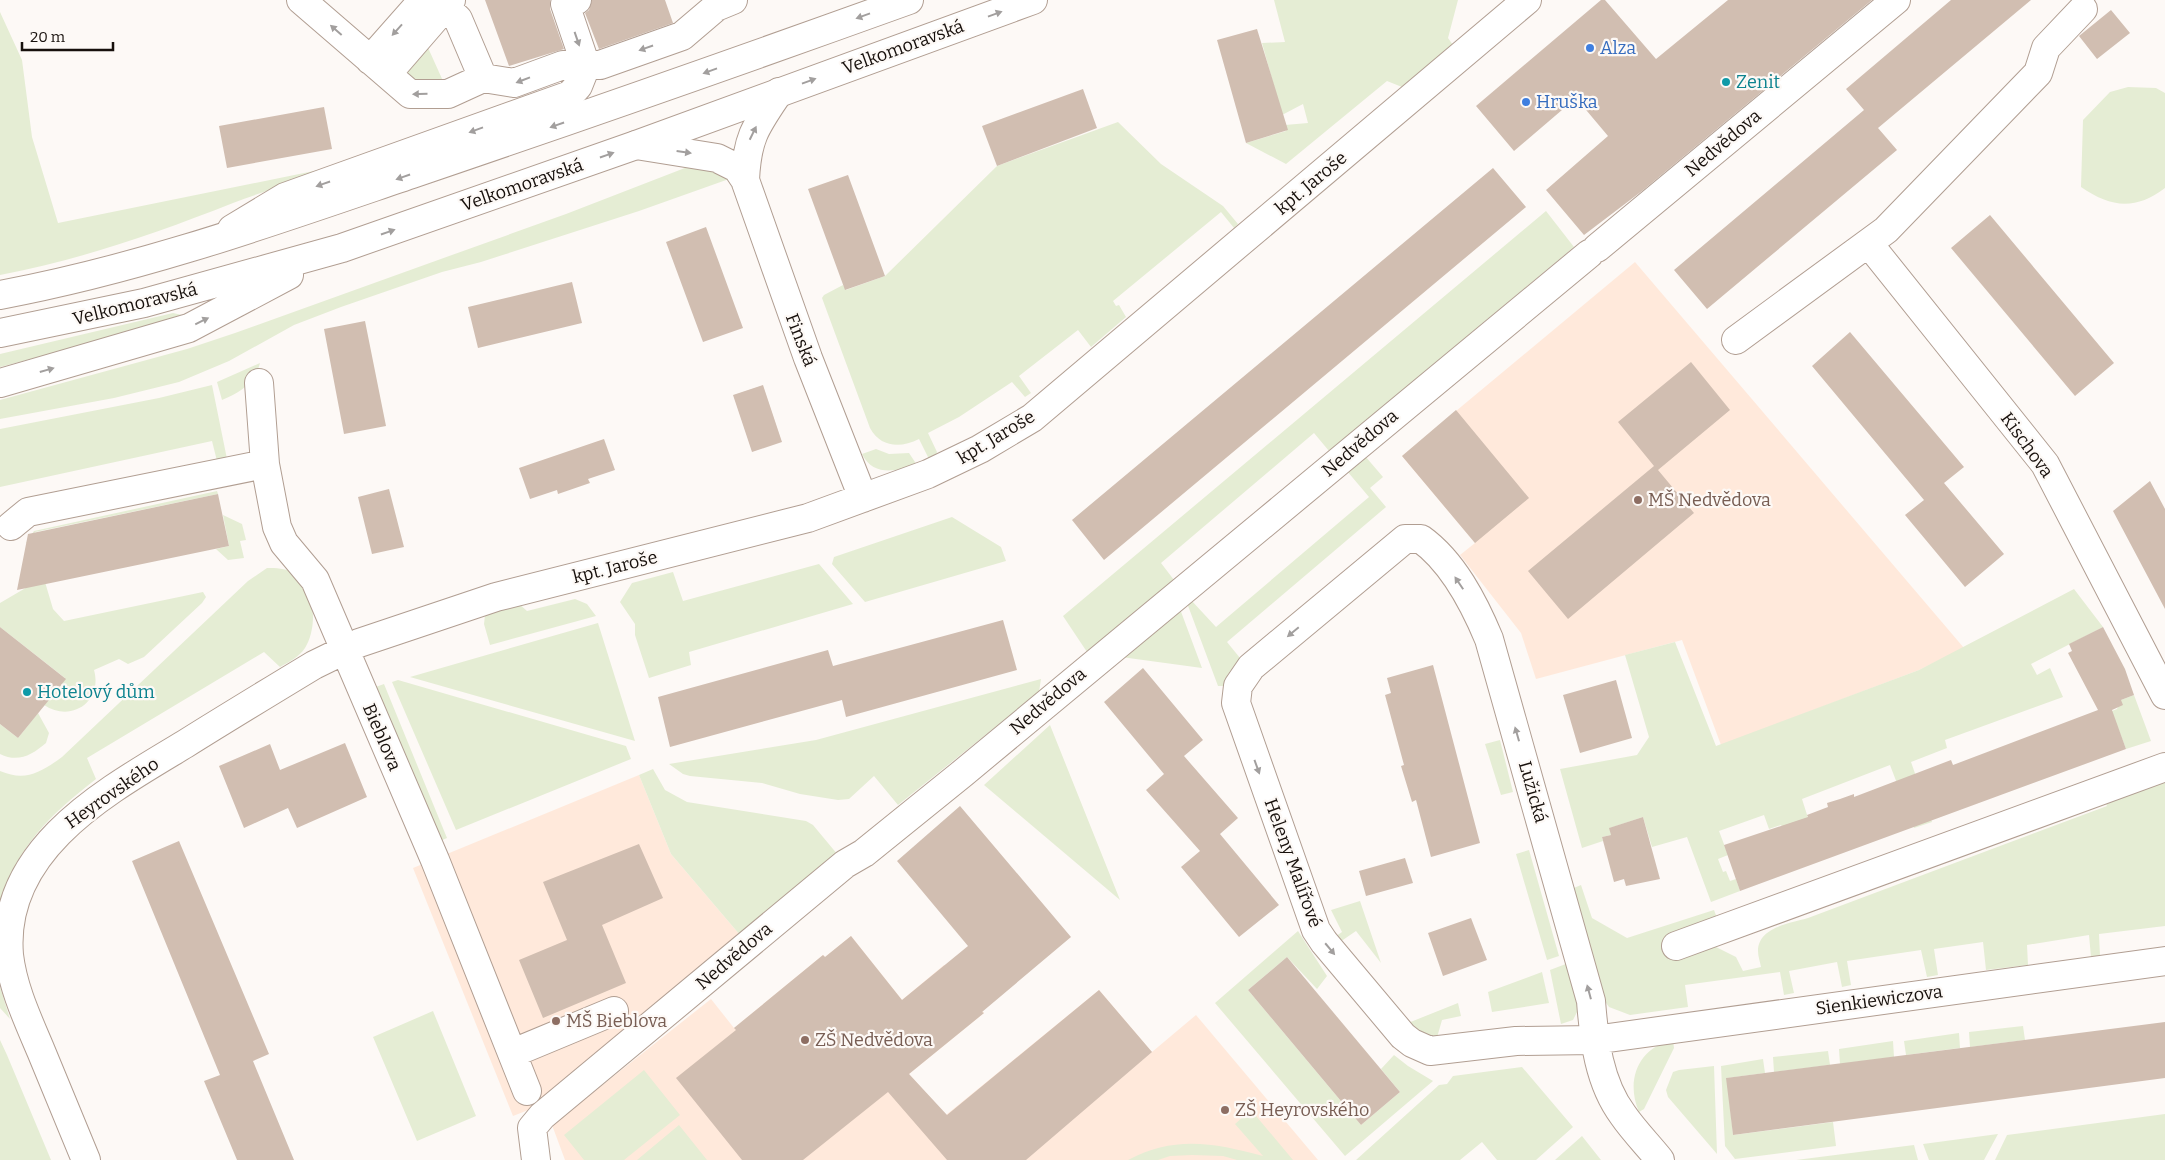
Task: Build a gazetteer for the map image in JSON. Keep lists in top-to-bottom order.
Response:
{
  "streets": {
    "street": [
      "Velkomoravská",
      "Nedvědova",
      "kpt. Jaroše",
      "Finská",
      "Kischova",
      "Bieblova",
      "Lužická",
      "Heyrovského",
      "Heleny Malířové",
      "Sienkiewiczova"
    ]
  },
  "crossings": [
    ["Velkomoravská", "Finská"],
    ["kpt. Jaroše", "Finská"],
    ["kpt. Jaroše", "Bieblova"],
    ["kpt. Jaroše", "Heyrovského"],
    ["Bieblova", "Heyrovského"],
    ["Lužická", "Heleny Malířové"],
    ["Lužická", "Sienkiewiczova"],
    ["Heleny Malířové", "Sienkiewiczova"]
  ],
  "places": [
    "Alza",
    "Zenit",
    "Hruška",
    "MŠ Nedvědova",
    "Hotelový dům",
    "MŠ Bieblova",
    "ZŠ Nedvědova",
    "ZŠ Heyrovského"
  ],
  "scale_bar": "20 m"
}
